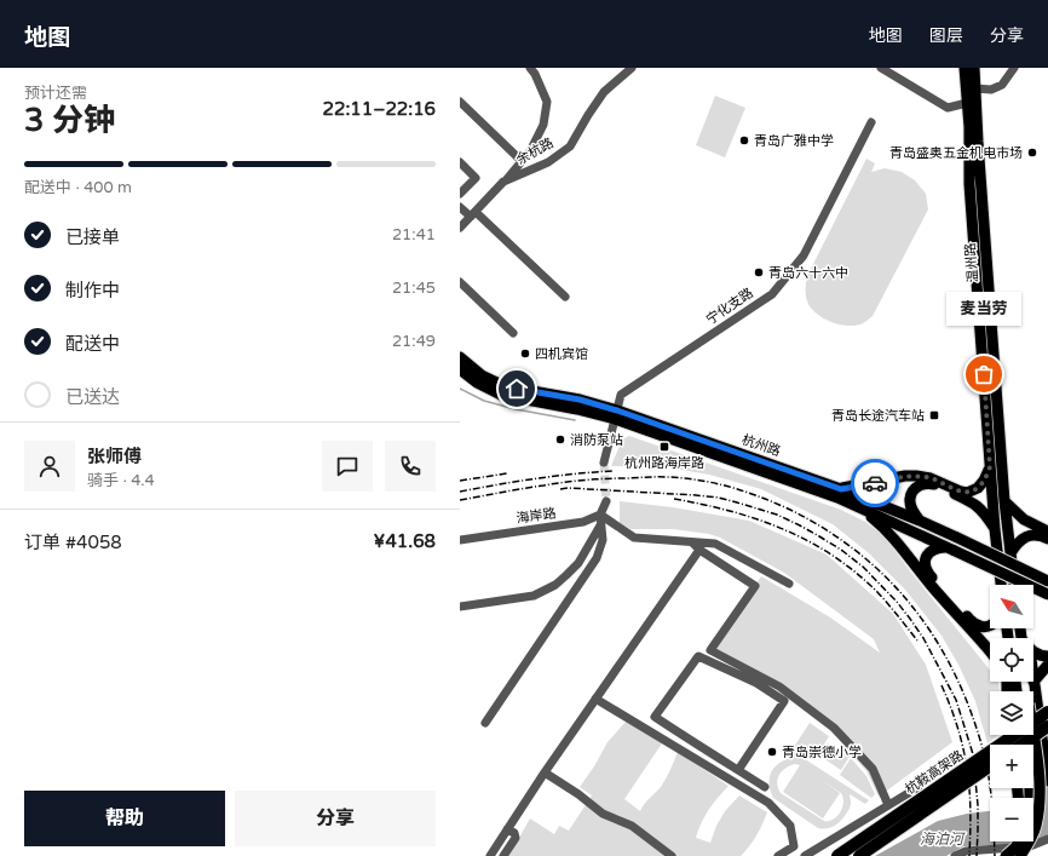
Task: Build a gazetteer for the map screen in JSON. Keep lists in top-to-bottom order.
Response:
{
  "streets": {
    "highway": ["杭鞍高架路"],
    "main road": ["温州路", "杭州路"],
    "street": ["余杭路", "宁化支路", "海岸路"]
  },
  "crossings": [
    ["宁化支路", "杭州路"]
  ],
  "water": ["海泊河"],
  "places": {
    "other": [
      "青岛广雅中学",
      "青岛盛奥五金机电市场",
      "青岛六十六中",
      "四机宾馆",
      "麦当劳",
      "消防泵站",
      "青岛崇德小学"
    ],
    "transit": ["青岛长途汽车站", "杭州路海岸路"]
  },
  "north": "top left",
  "page": {
    "header": "地图",
    "nav": ["地图", "图层", "分享"],
    "heading": ["3 分钟", "预计还需", "22:11–22:16"],
    "panel": [
      "张师傅",
      "骑手 · 4.4",
      "订单 #4058",
      "¥41.68"
    ],
    "bar": "配送中 · 400 m",
    "list": [
      ["已接单", "21:41"],
      ["制作中", "21:45"],
      ["配送中", "21:49"],
      "已送达"
    ],
    "bubble": "麦当劳",
    "map_buttons": ["+", "−"],
    "buttons": ["帮助", "分享"]
  }
}
